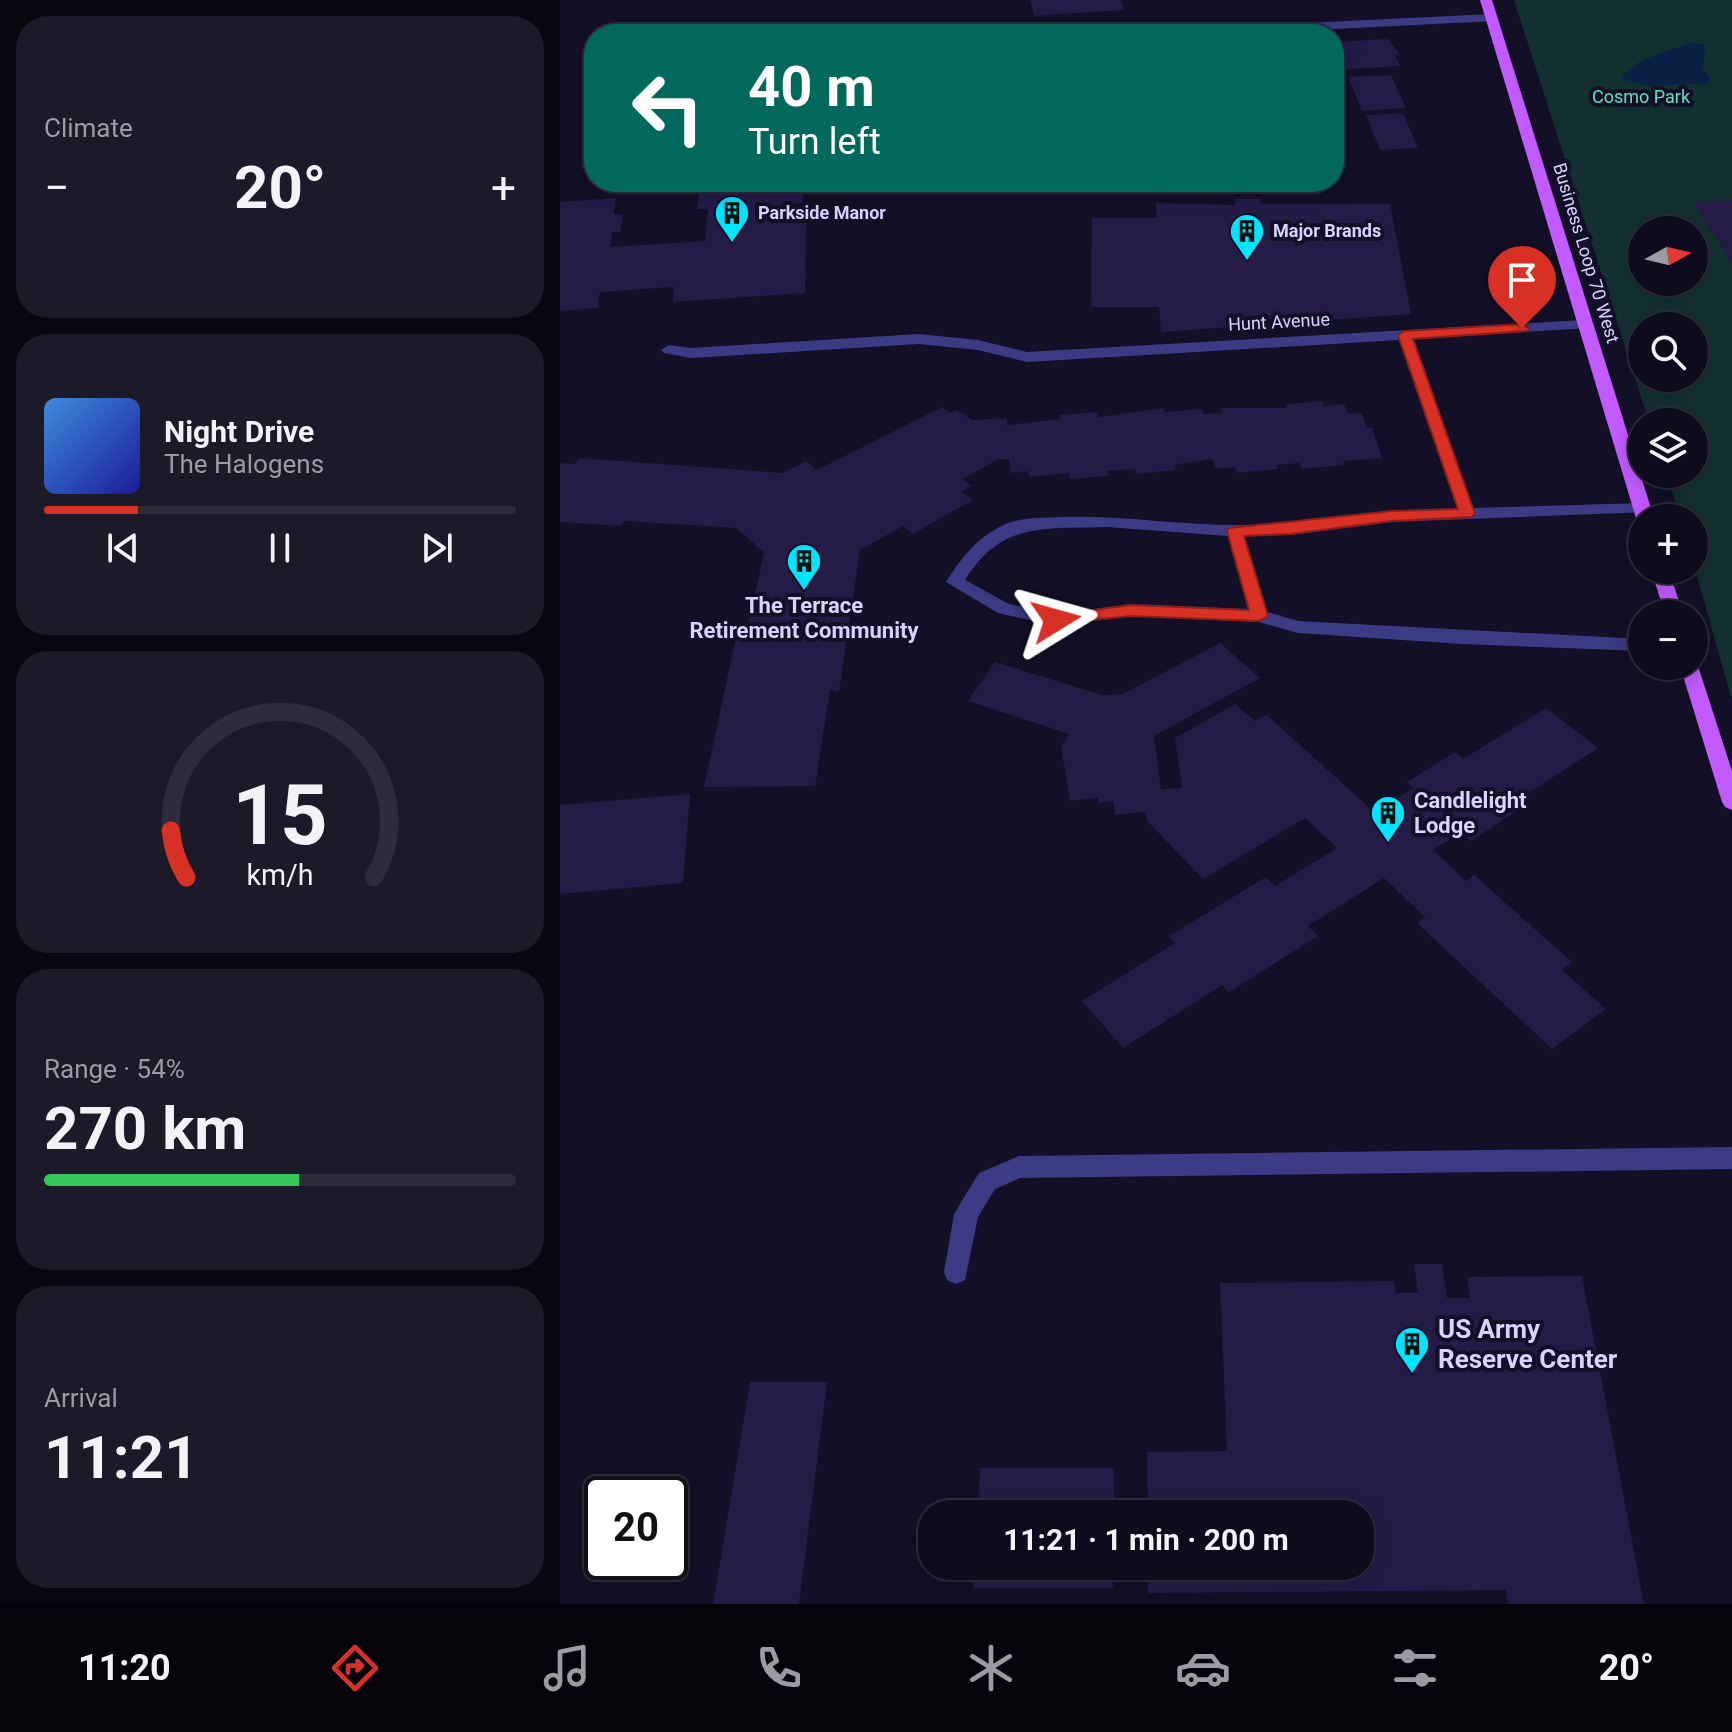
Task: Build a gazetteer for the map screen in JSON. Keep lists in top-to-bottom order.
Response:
{
  "streets": {
    "main road": ["Business Loop 70 West"],
    "street": ["Hunt Avenue"]
  },
  "crossings": [
    ["Business Loop 70 West", "Hunt Avenue"]
  ],
  "parks": ["Cosmo Park"],
  "places": {
    "building": [
      "Parkside Manor",
      "Major Brands",
      "The Terrace Retirement Community",
      "Candlelight Lodge",
      "US Army Reserve Center"
    ]
  },
  "north": "right",
  "page": {
    "tile": [
      "Climate",
      ["Range · 54%", "270 km"],
      ["Arrival", "11:21"]
    ],
    "turn": ["40 m", "Turn left"],
    "heat": ["−", "20°", "+"],
    "map_buttons": ["+", "−"],
    "song": ["Night Drive", "The Halogens"],
    "limit": "20",
    "trip": "11:21 · 1 min · 200 m",
    "tabs": ["11:20", "20°"],
    "gauge": ["15", "km/h"]
  }
}
